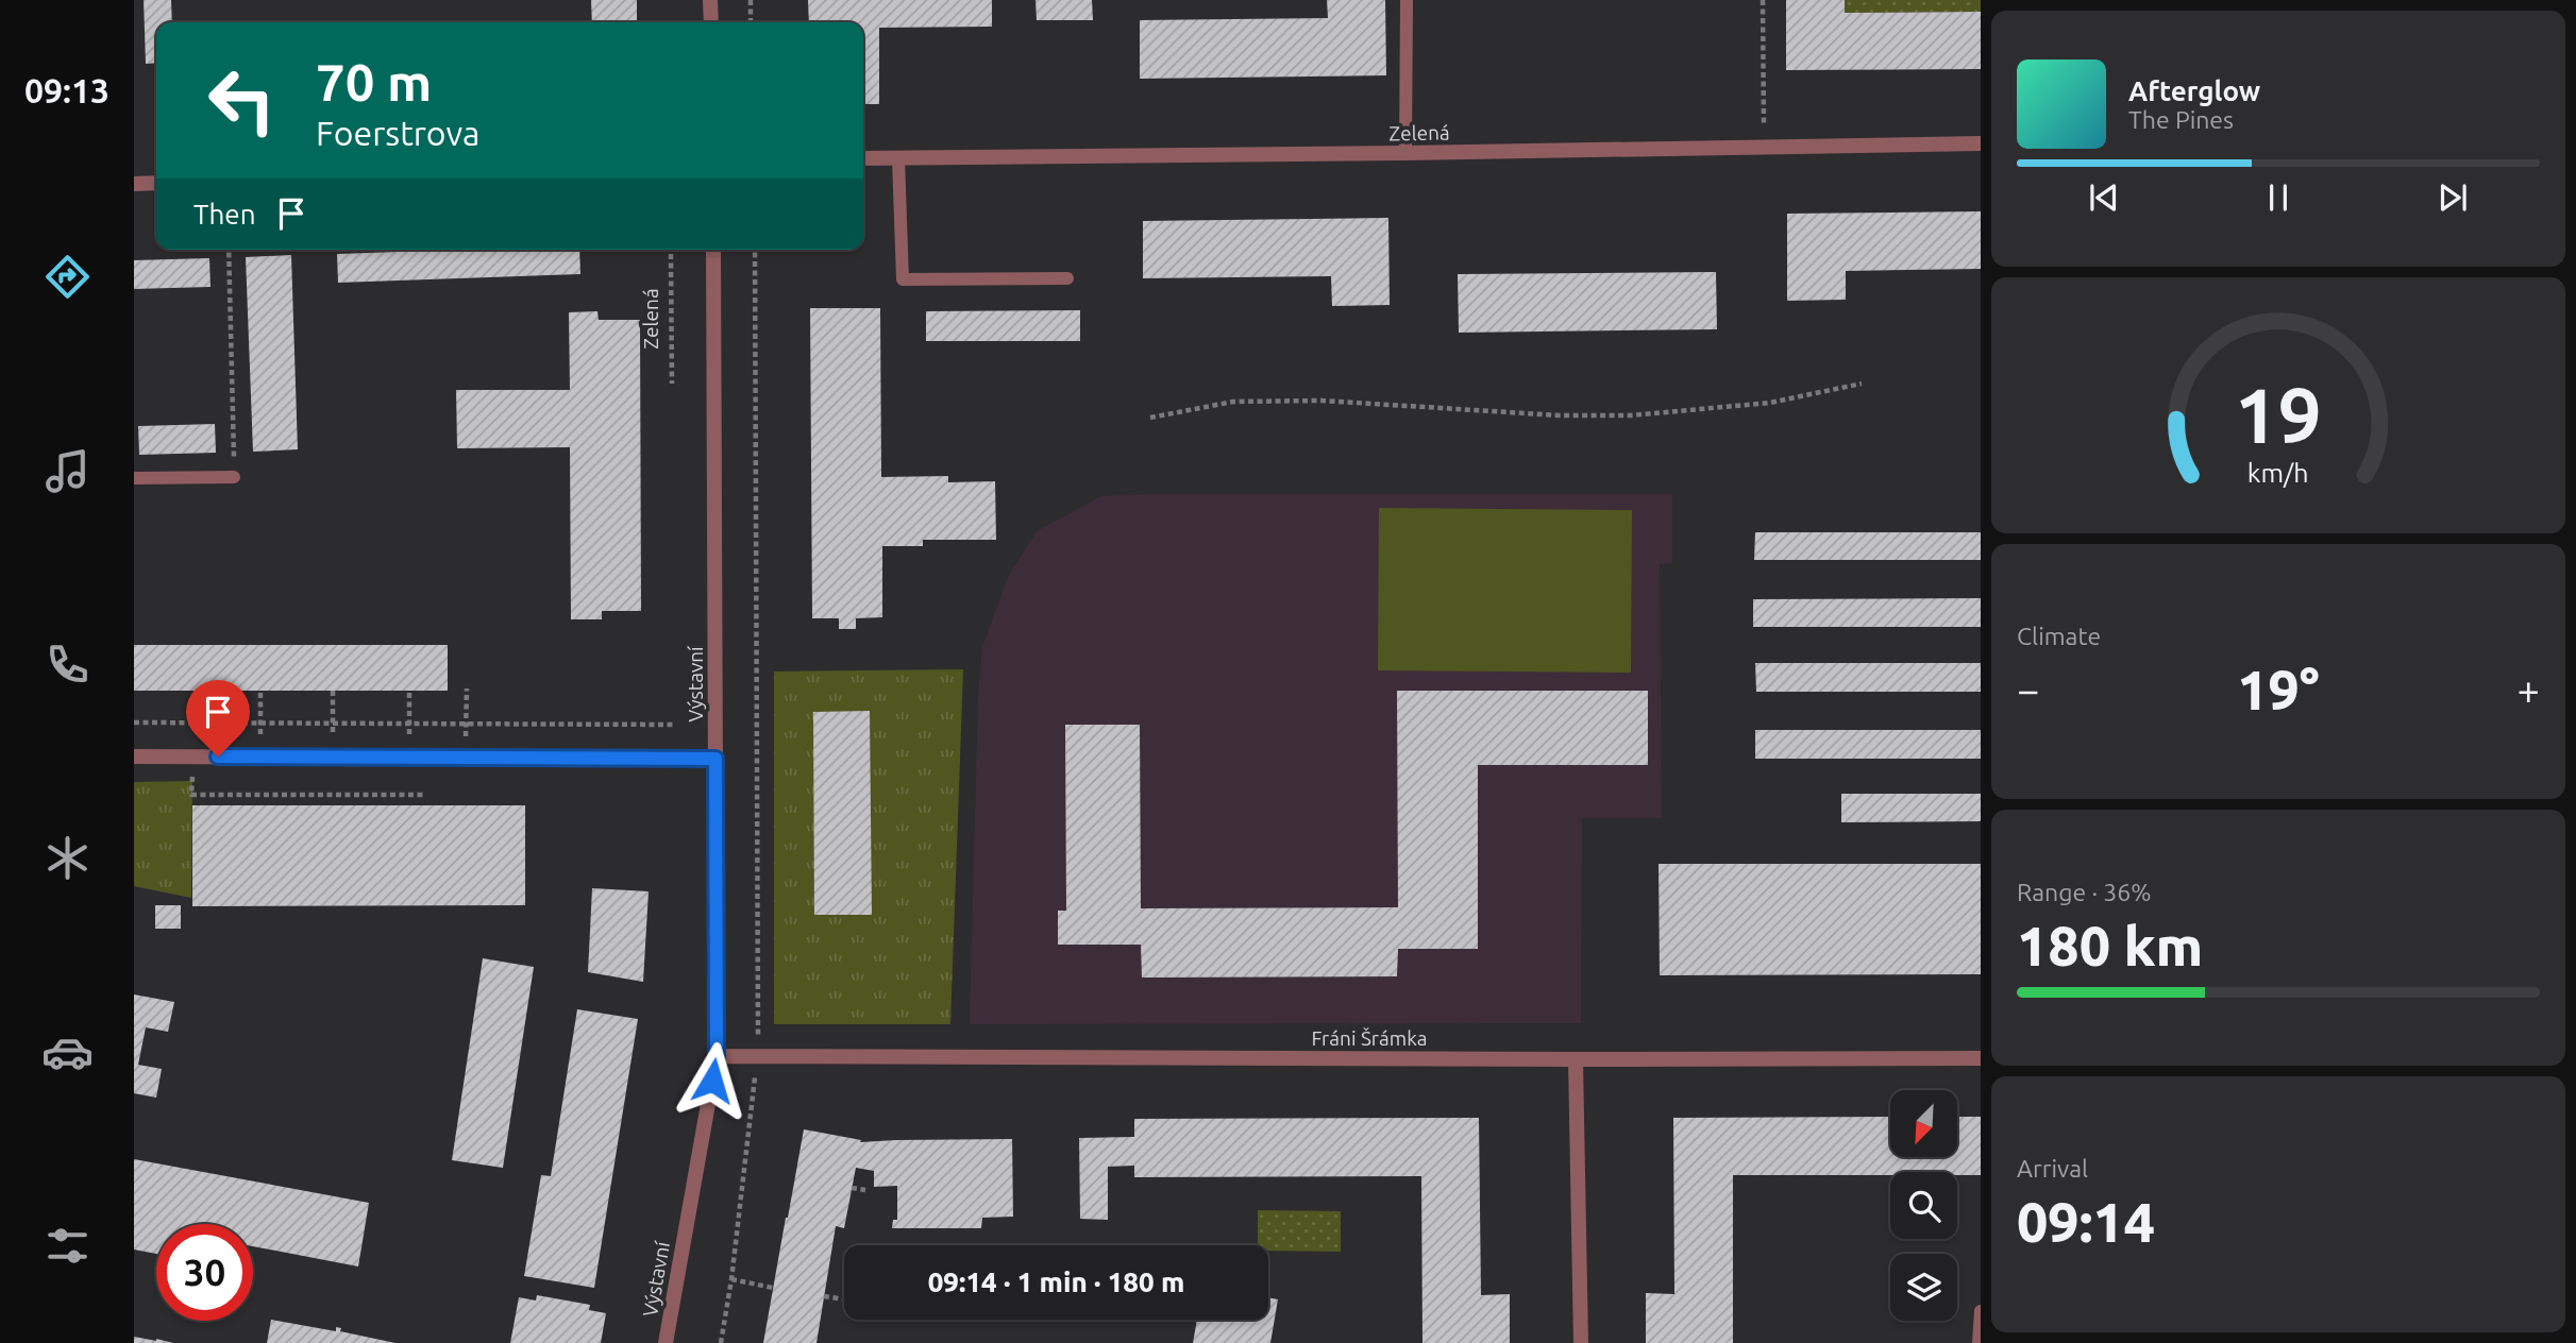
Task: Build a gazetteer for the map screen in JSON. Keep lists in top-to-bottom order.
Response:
{
  "streets": {
    "street": ["Zelená", "Výstavní", "Fráni Šrámka"]
  },
  "crossings": [
    ["Výstavní", "Fráni Šrámka"]
  ],
  "north": "bottom left",
  "page": {
    "tabs": "09:13",
    "turn": ["70 m", "Foerstrova"],
    "song": ["Afterglow", "The Pines"],
    "then": "Then",
    "tile": [
      "Climate",
      ["Range · 36%", "180 km"],
      ["Arrival", "09:14"]
    ],
    "heat": ["−", "19°", "+"],
    "limit": "30",
    "trip": "09:14 · 1 min · 180 m",
    "gauge": ["19", "km/h"]
  }
}
